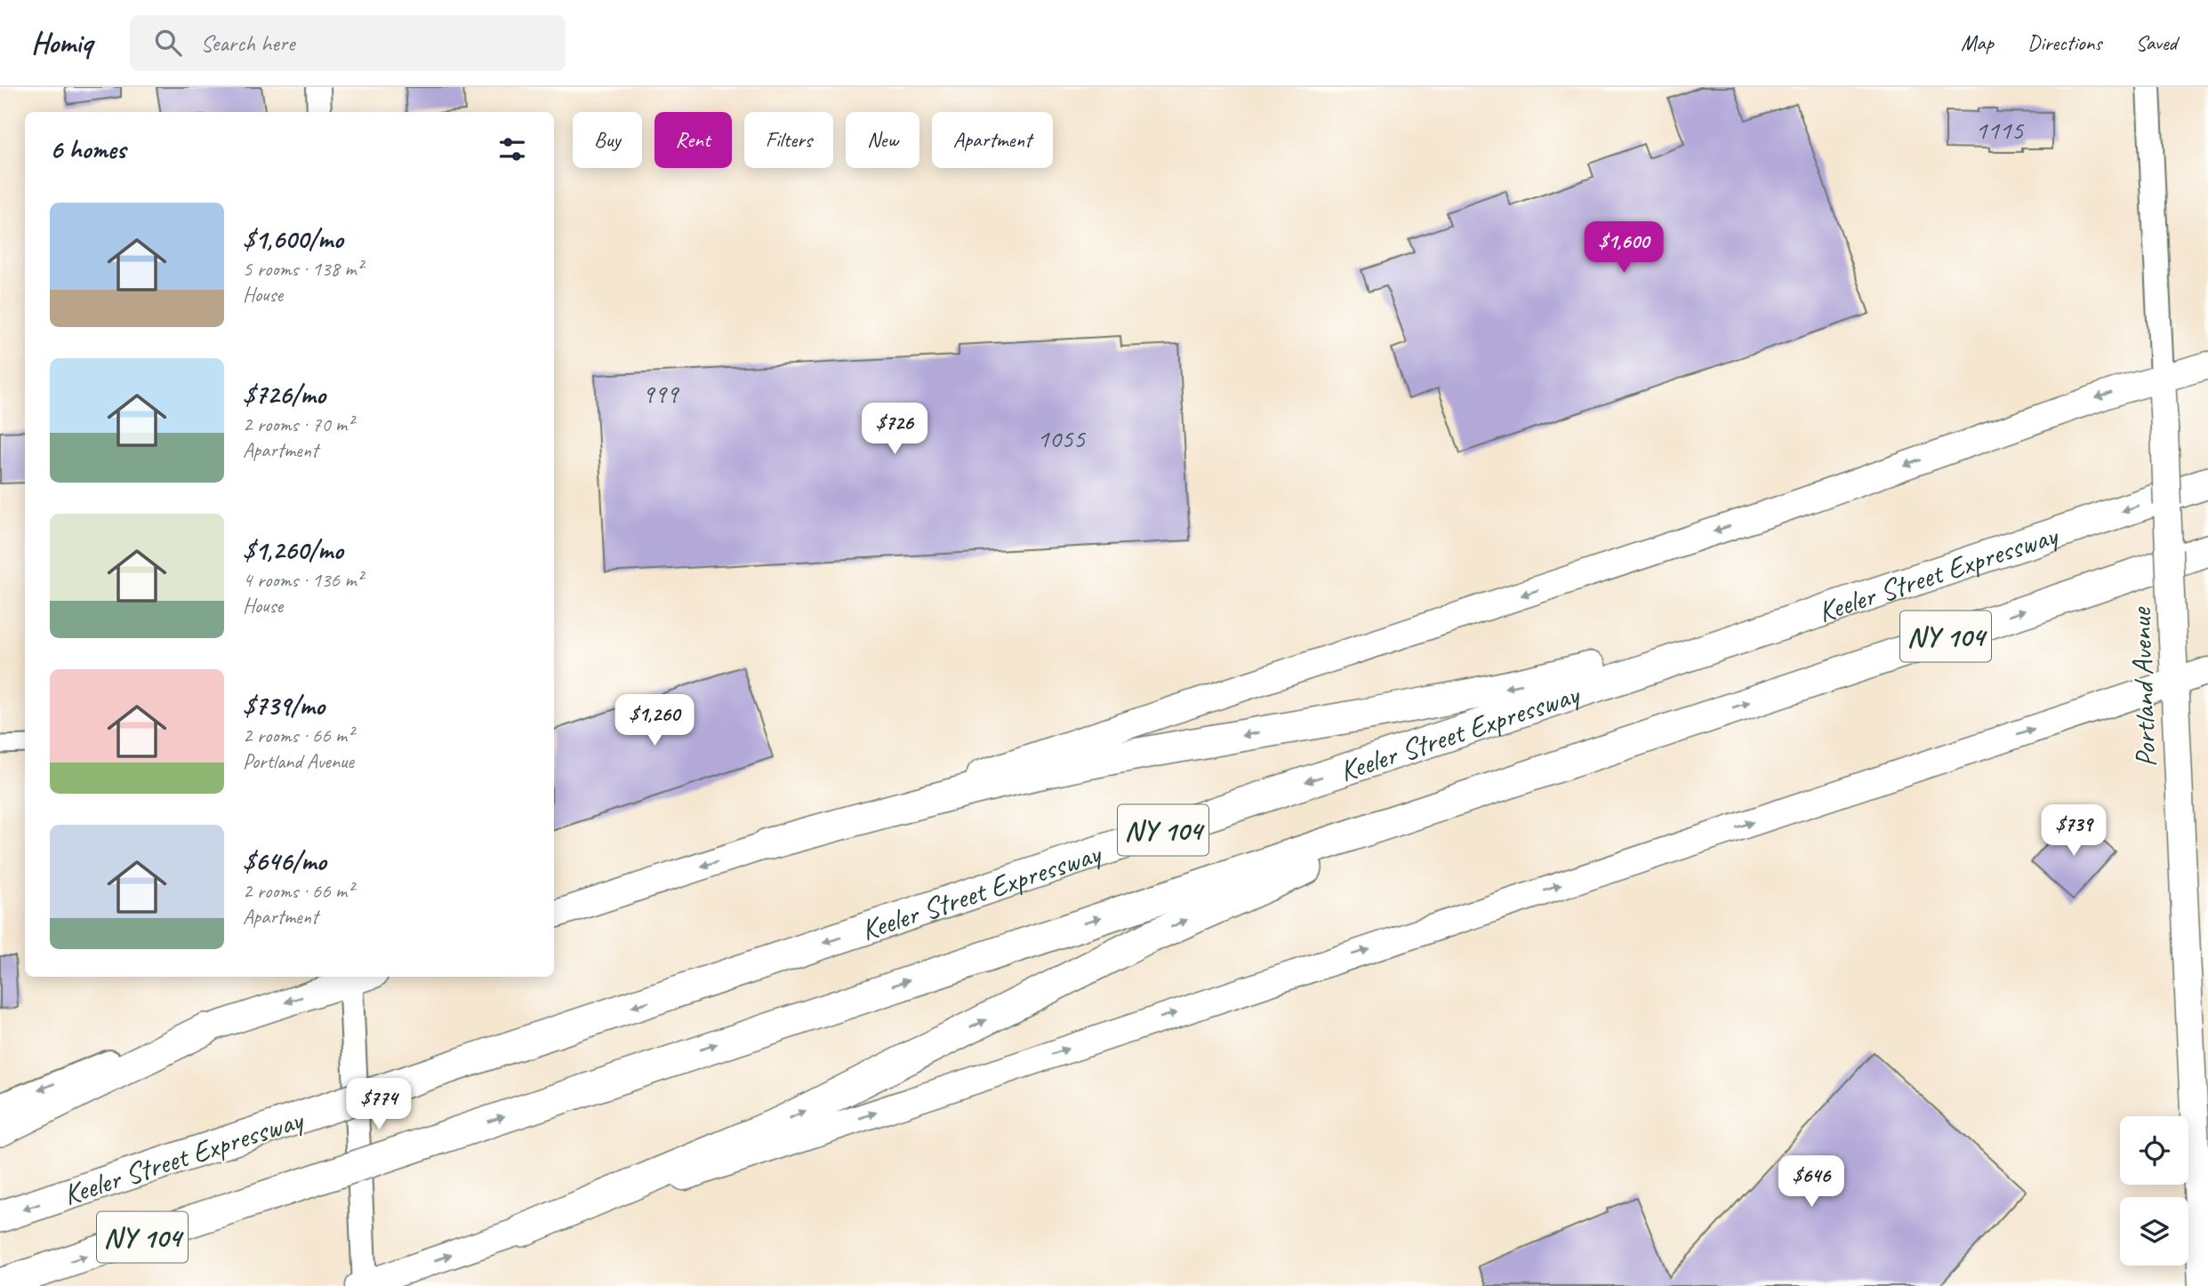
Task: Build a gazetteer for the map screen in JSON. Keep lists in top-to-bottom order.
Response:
{
  "streets": {
    "highway": ["Keeler Street Expressway", "NY 104"],
    "main road": ["Portland Avenue"]
  },
  "house_numbers": ["1115", "999", "1055"],
  "page": {
    "header": "Homiq",
    "search": "Search here",
    "nav": ["Map", "Directions", "Saved"],
    "chip": [
      "Buy",
      "Rent",
      "Filters",
      "New",
      "Apartment"
    ],
    "heading": "6 homes",
    "list": [
      {
        "name": "$1,600/mo",
        "note": "5 rooms · 138 m² · House"
      },
      {
        "name": "$726/mo",
        "note": "2 rooms · 70 m² · Apartment"
      },
      {
        "name": "$1,260/mo",
        "note": "4 rooms · 136 m² · House"
      },
      {
        "name": "$739/mo",
        "note": "2 rooms · 66 m² · Portland Avenue"
      },
      {
        "name": "$646/mo",
        "note": "2 rooms · 66 m² · Apartment"
      }
    ],
    "price": [
      "$1,600",
      "$726",
      "$1,260",
      "$739",
      "$774",
      "$646"
    ]
  }
}
